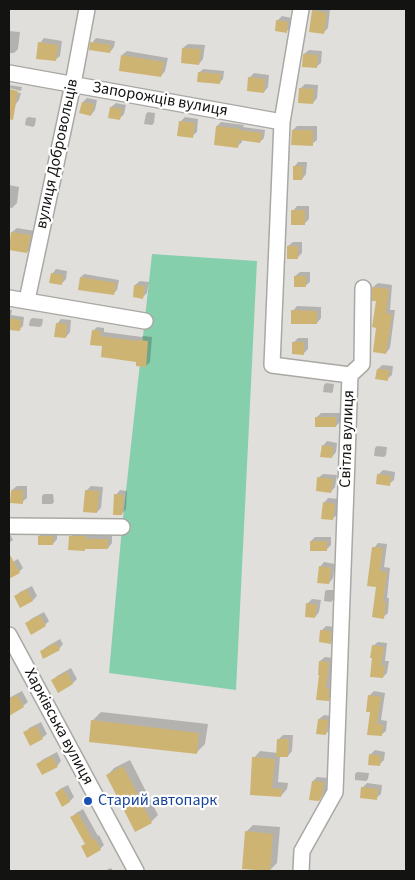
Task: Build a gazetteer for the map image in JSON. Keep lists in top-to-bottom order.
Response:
{
  "streets": {
    "street": [
      "Запорожців вулиця",
      "вулиця Добровольців",
      "Світла вулиця",
      "Харківська вулиця"
    ]
  },
  "crossings": [
    ["Запорожців вулиця", "вулиця Добровольців"],
    ["Запорожців вулиця", "Світла вулиця"]
  ],
  "places": ["Старий автопарк"]
}
